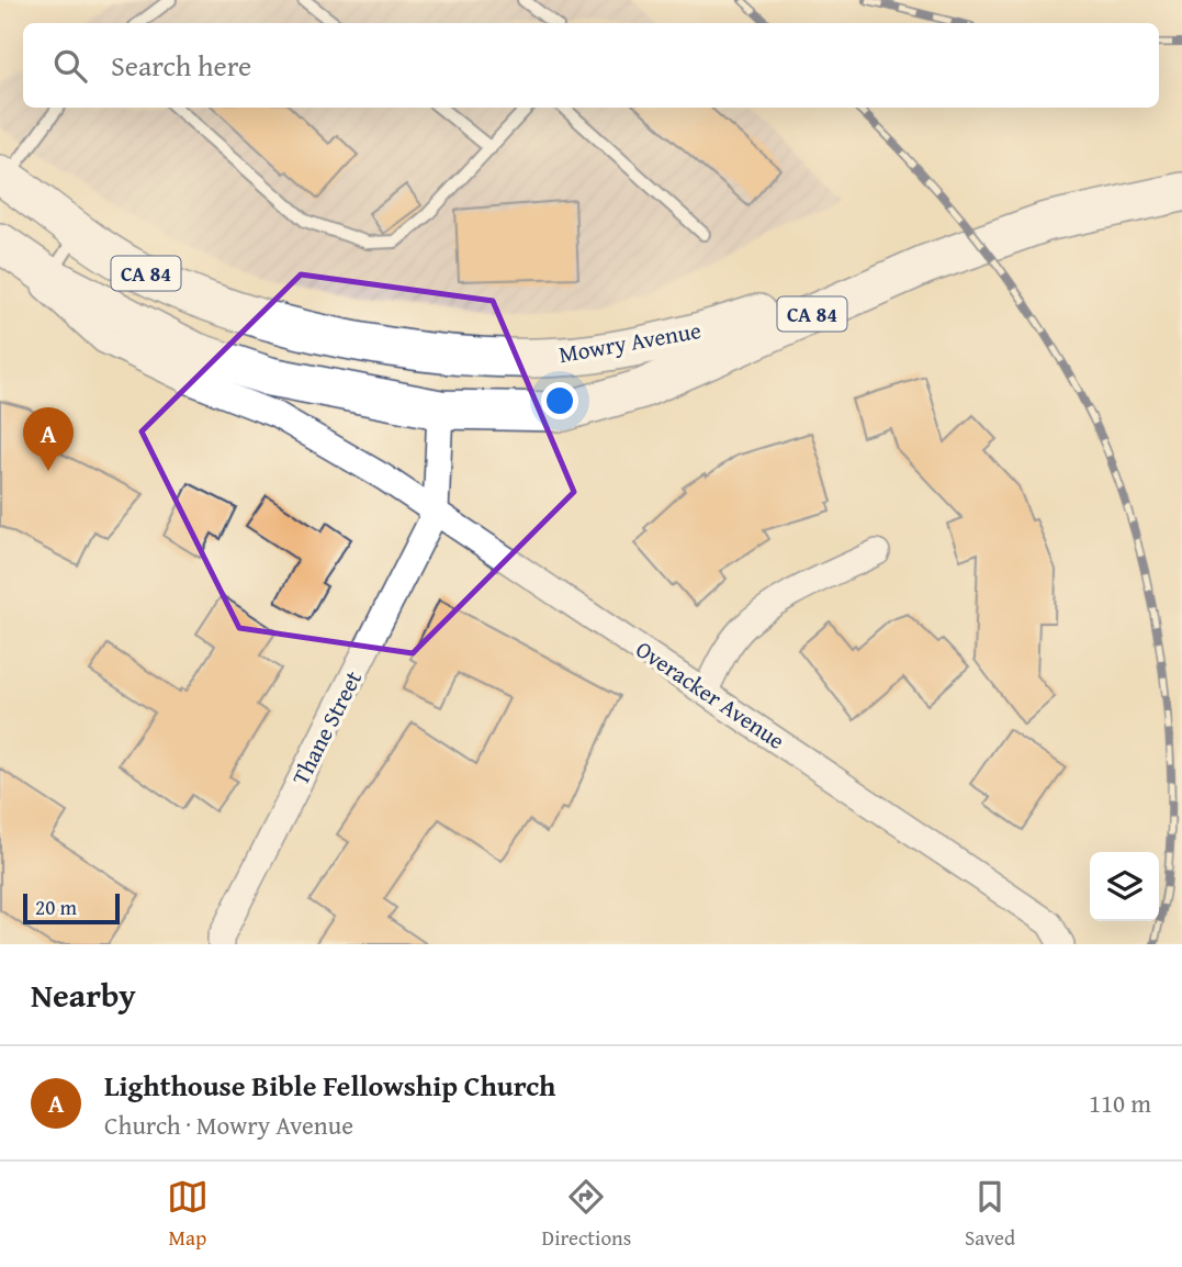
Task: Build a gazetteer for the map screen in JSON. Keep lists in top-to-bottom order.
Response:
{
  "streets": {
    "main road": ["CA 84", "Mowry Avenue"],
    "street": ["Overacker Avenue", "Thane Street"]
  },
  "crossings": [
    ["Overacker Avenue", "Thane Street"]
  ],
  "scale_bar": "20 m",
  "page": {
    "search": "Search here",
    "pins": "A",
    "scale": "20 m",
    "heading": "Nearby",
    "list": [
      {
        "mark": "A",
        "name": "Lighthouse Bible Fellowship Church",
        "note": "Church · Mowry Avenue",
        "value": "110 m"
      }
    ],
    "nav": ["Map", "Directions", "Saved"]
  }
}
